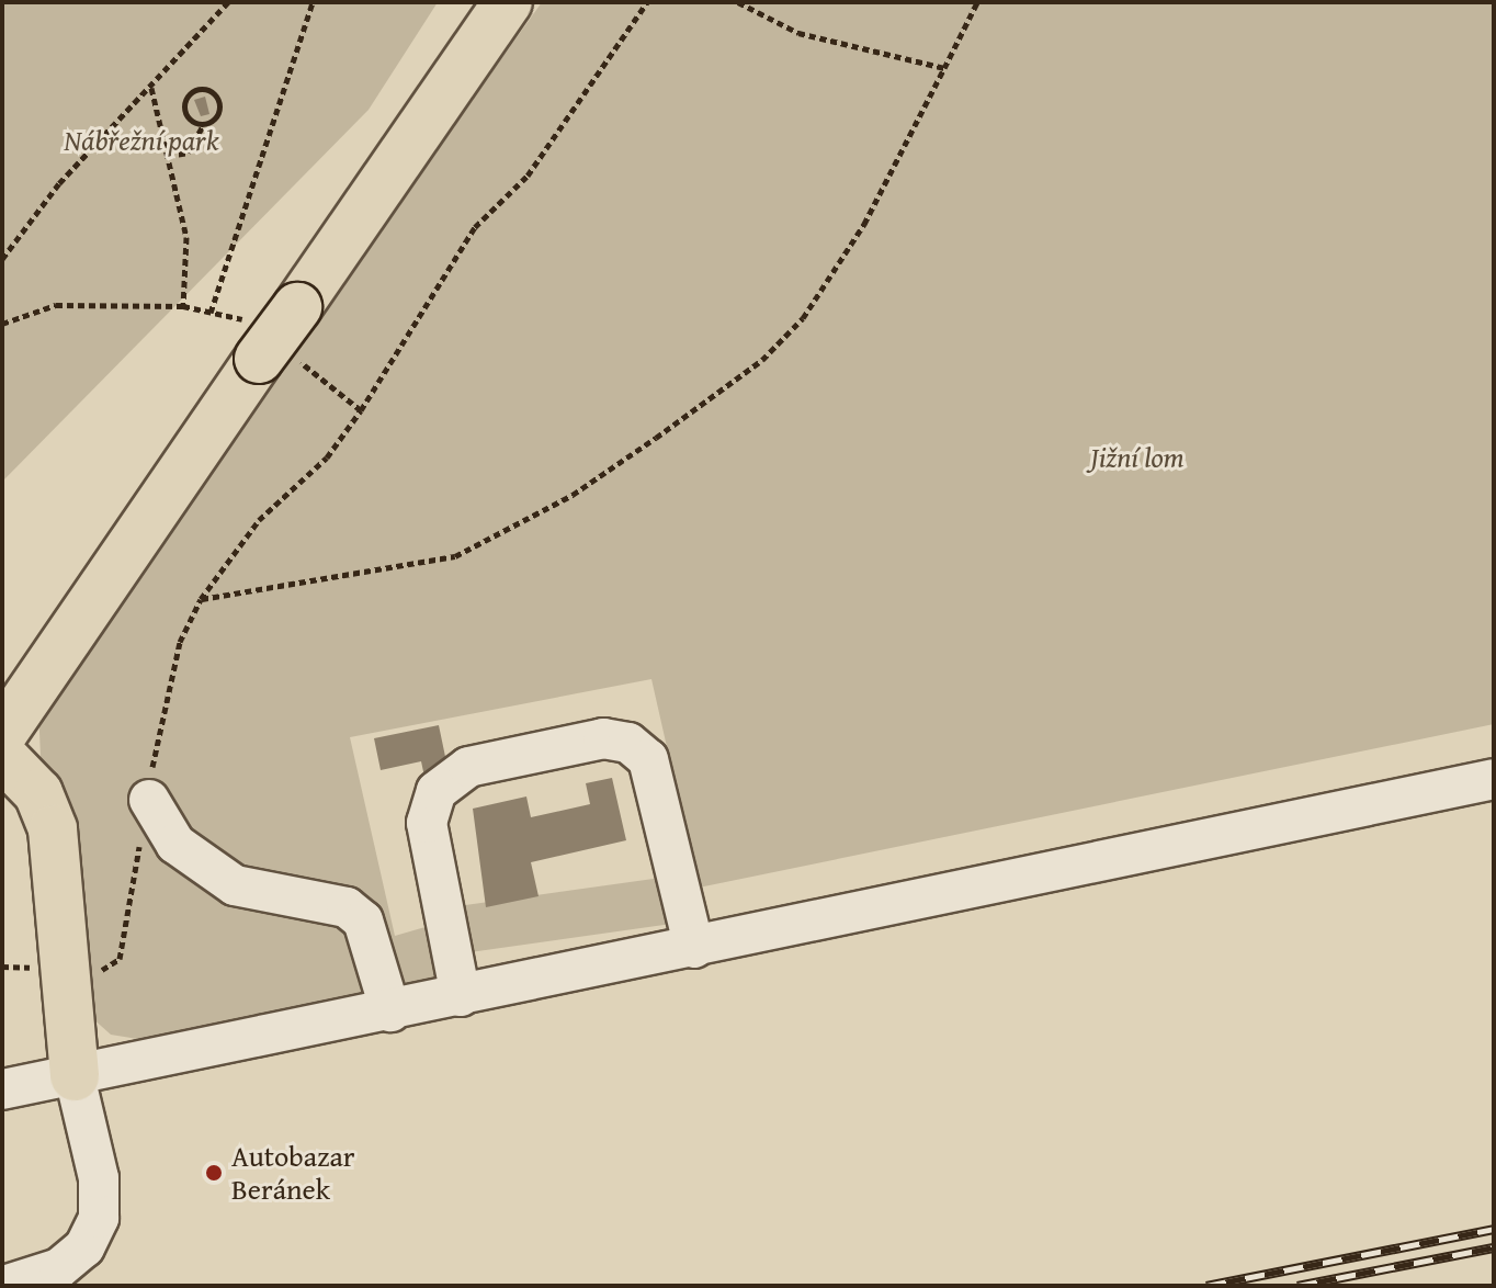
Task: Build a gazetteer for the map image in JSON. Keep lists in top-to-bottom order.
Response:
{
  "parks": ["Nábřežní park", "Jižní lom"],
  "places": ["Autobazar Beránek"]
}
